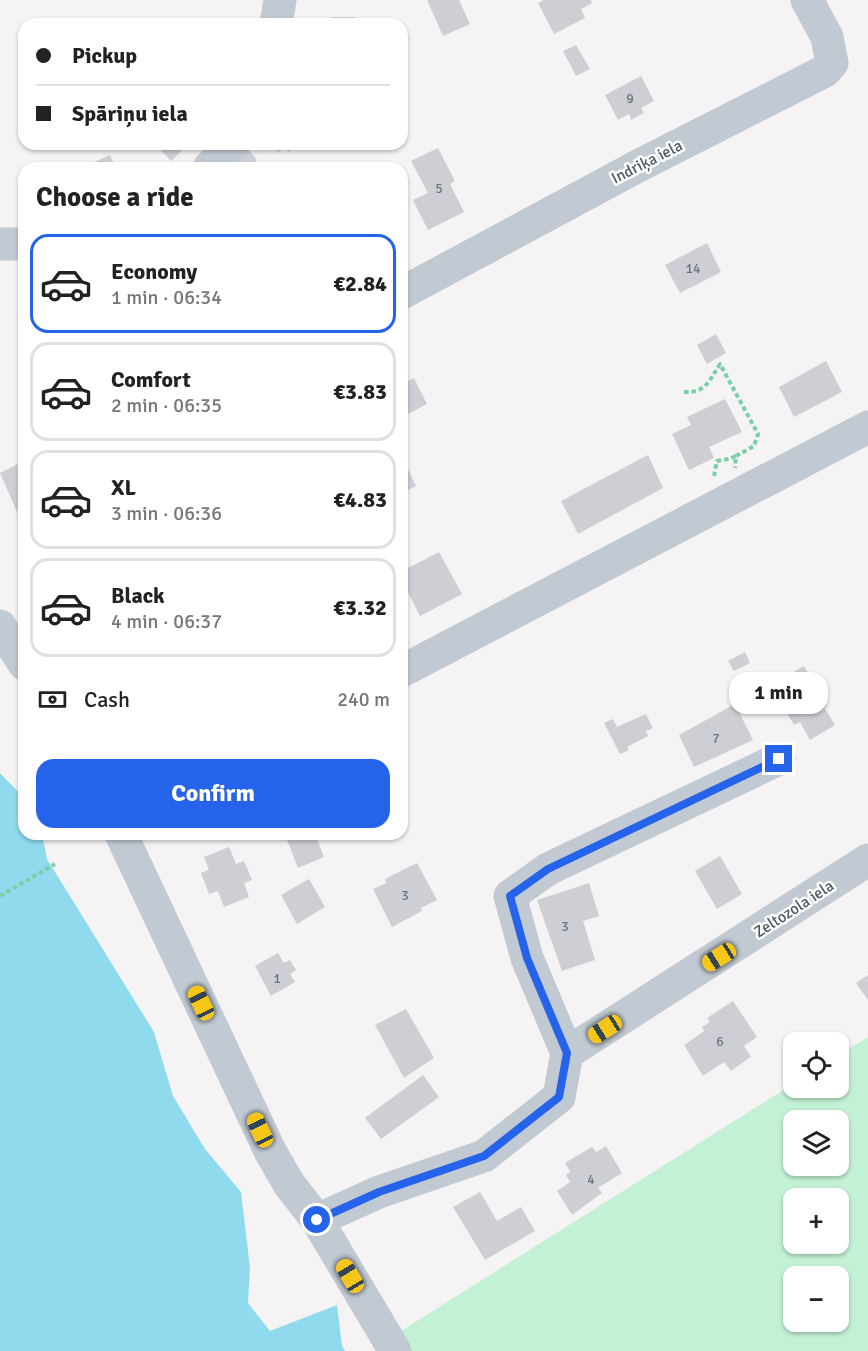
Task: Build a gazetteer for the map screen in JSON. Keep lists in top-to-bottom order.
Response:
{
  "streets": {
    "street": ["Indriķa iela", "Zeltozola iela"]
  },
  "house_numbers": [
    "9",
    "5",
    "14",
    "7",
    "3",
    "3",
    "1",
    "6",
    "4"
  ],
  "page": {
    "banner": ["Pickup", "Spāriņu iela"],
    "heading": "Choose a ride",
    "list": [
      {
        "name": "Economy",
        "note": "1 min · 06:34",
        "value": "€2.84"
      },
      {
        "name": "Comfort",
        "note": "2 min · 06:35",
        "value": "€3.83"
      },
      {
        "name": "XL",
        "note": "3 min · 06:36",
        "value": "€4.83"
      },
      {
        "name": "Black",
        "note": "4 min · 06:37",
        "value": "€3.32"
      }
    ],
    "pay": ["Cash", "240 m"],
    "bubble": "1 min",
    "buttons": "Confirm",
    "map_buttons": ["+", "−"]
  }
}
